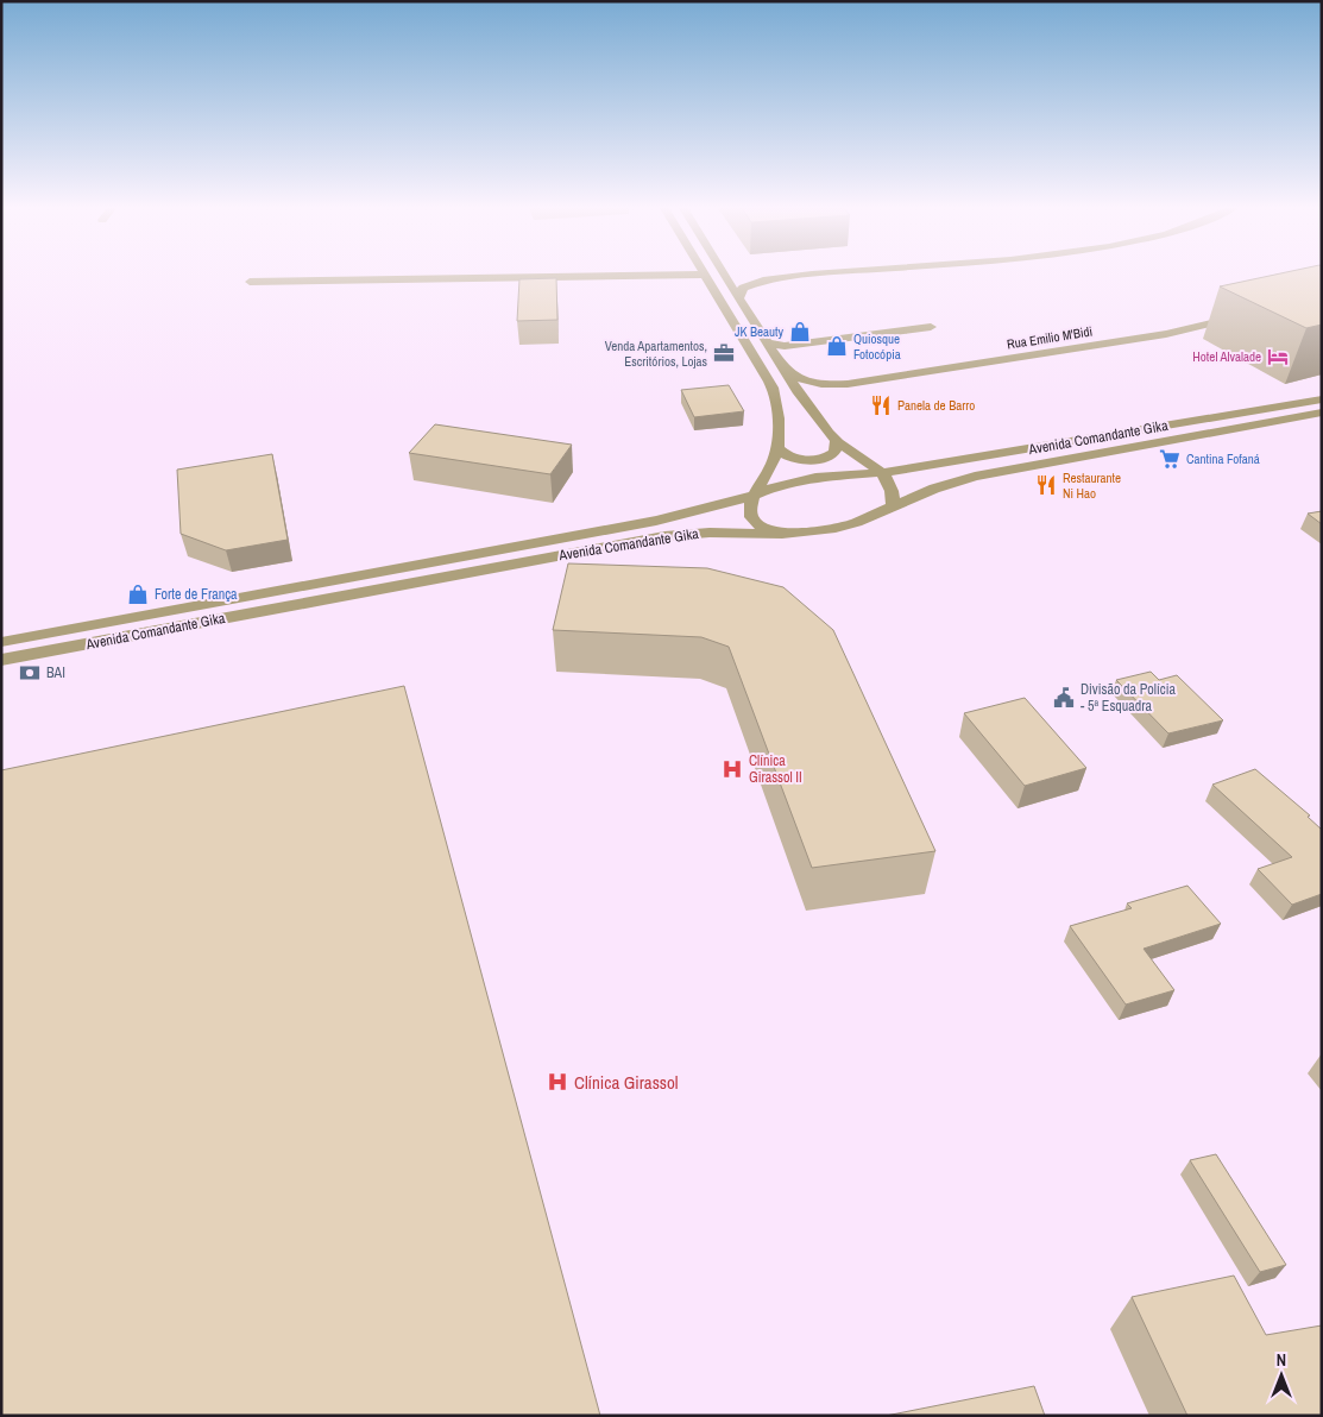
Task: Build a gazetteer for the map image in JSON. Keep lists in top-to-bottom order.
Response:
{
  "streets": {
    "street": ["Rua Emilio M'Bidi", "Avenida Comandante Gika"]
  },
  "places": {
    "shop": ["JK Beauty", "Quiosque Fotocópia", "Forte de França"],
    "office": ["Venda Apartamentos, Escritórios, Lojas"],
    "hotel": ["Hotel Alvalade"],
    "restaurant": ["Panela de Barro", "Restaurante Ni Hao"],
    "supermarket": ["Cantina Fofaná"],
    "bank": ["BAI"],
    "public building": ["Divisão da Polícia - 5ª Esquadra"],
    "hospital": ["Clínica Girassol II", "Clínica Girassol"]
  },
  "north": "top"
}
